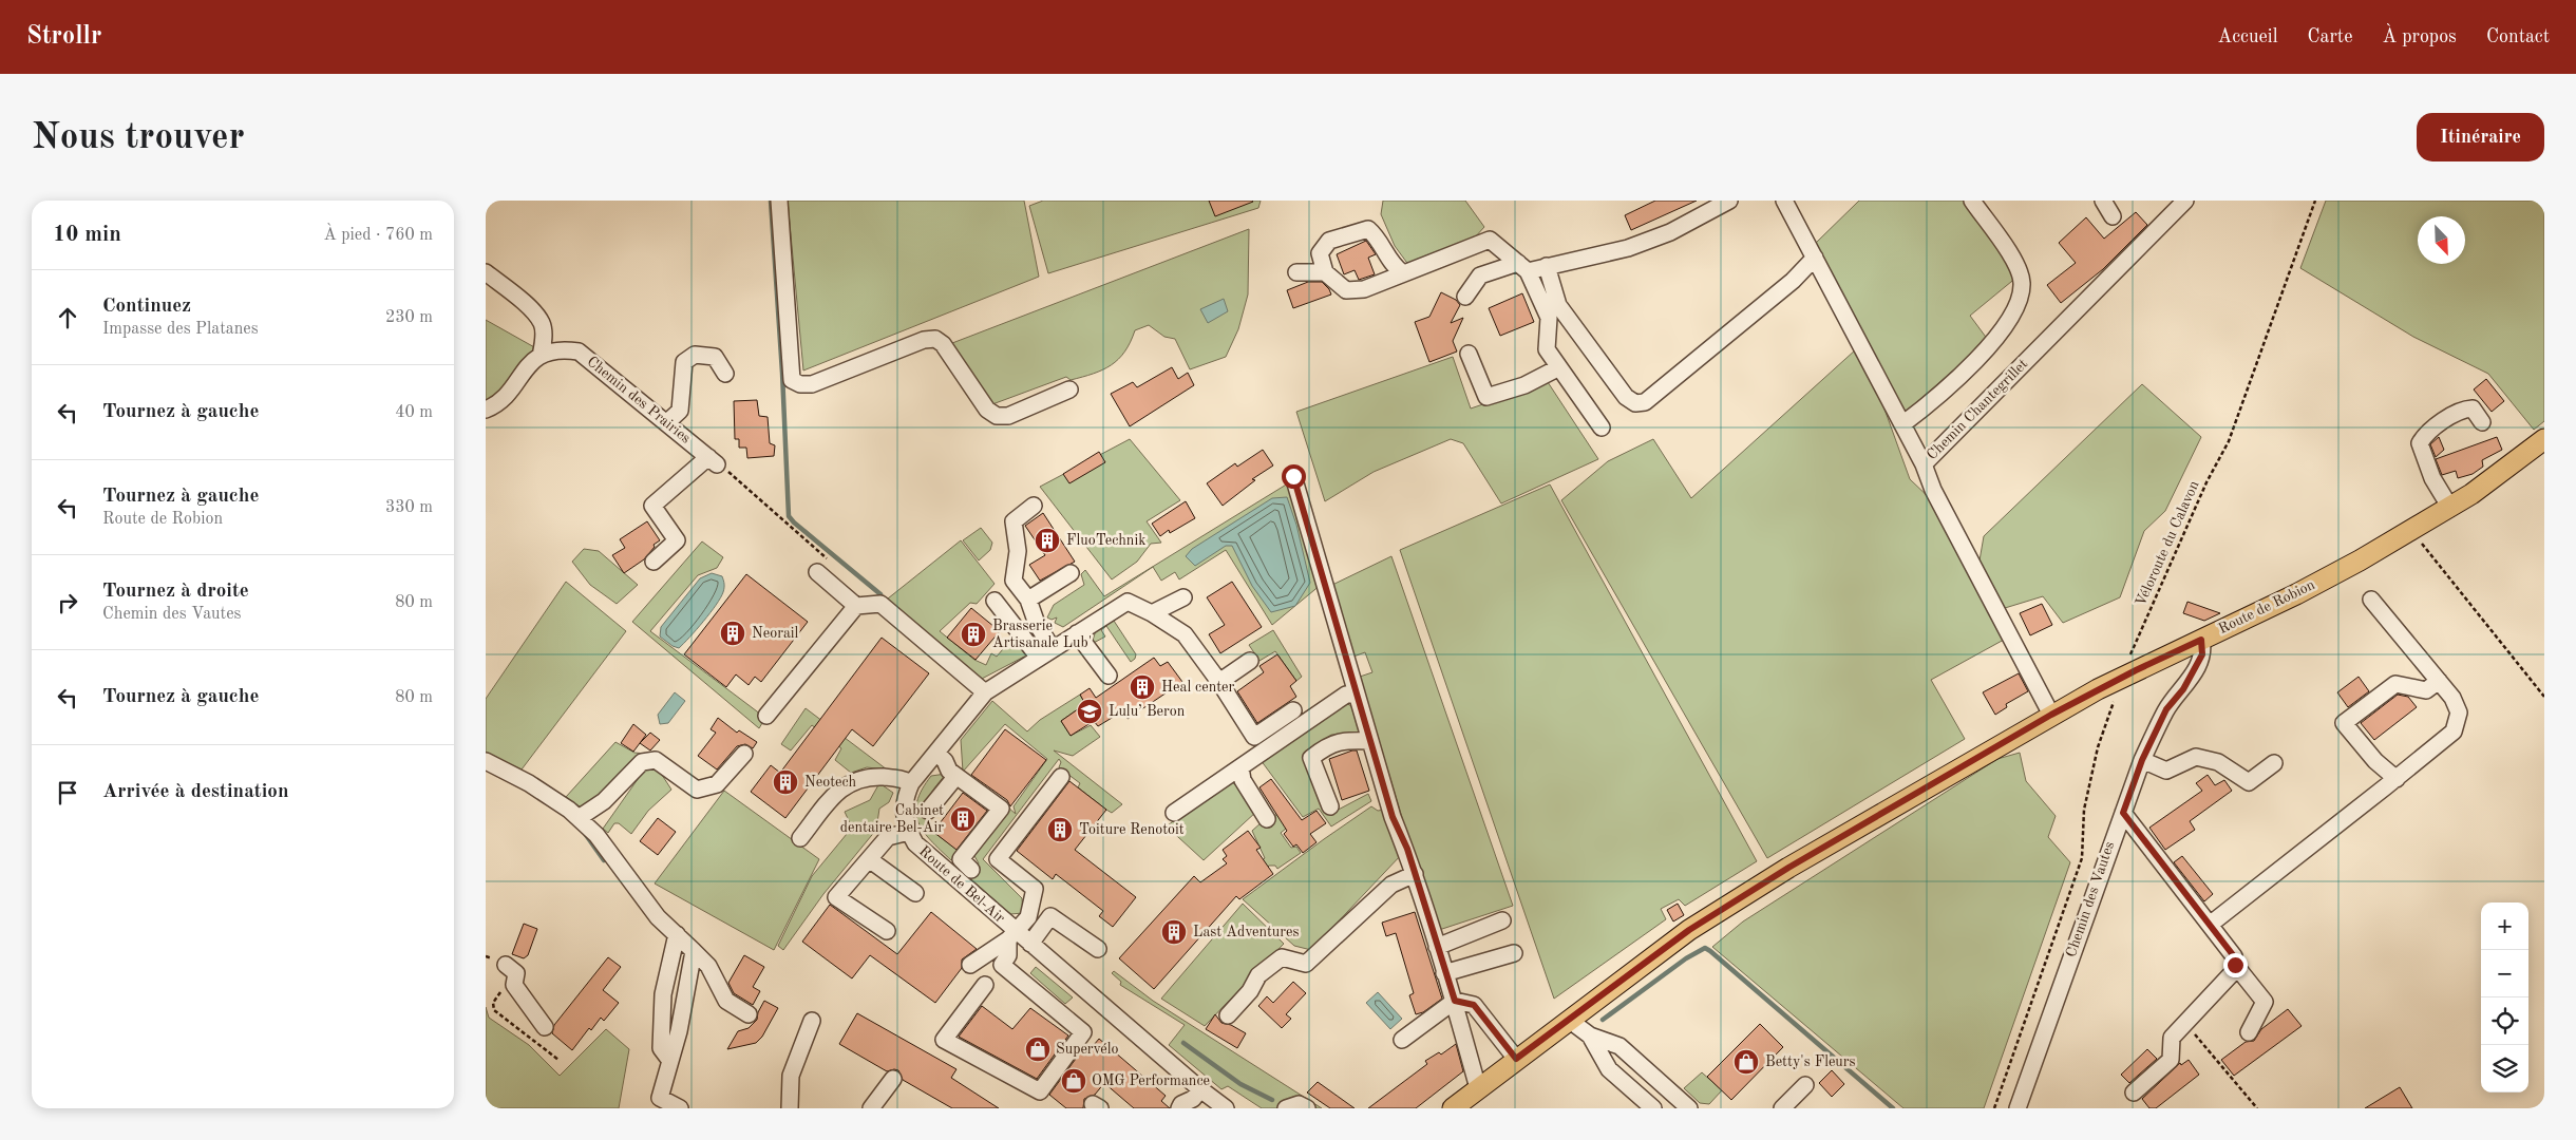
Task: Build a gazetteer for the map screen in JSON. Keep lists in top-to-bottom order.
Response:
{
  "streets": {
    "main road": ["Route de Robion"],
    "street": [
      "Chemin des Prairies",
      "Chemin Chantegrillet",
      "Route de Bel-Air",
      "Chemin des Vautes"
    ],
    "path": ["Véloroute du Calavon"]
  },
  "crossings": [
    ["Chemin Chantegrillet", "Route de Robion"],
    ["Route de Robion", "Chemin des Vautes"]
  ],
  "places": {
    "building": [
      "FluoTechnik",
      "Neorail",
      "Brasserie Artisanale Lub'",
      "Heal center",
      "Neotech",
      "Cabinet dentaire Bel-Air",
      "Toiture Renotoit",
      "Last Adventures"
    ],
    "school or university": ["Lulu’ Beron"],
    "shop": ["Supervélo", "Betty's Fleurs", "OMG Performance"]
  },
  "north": "bottom right",
  "page": {
    "header": "Strollr",
    "nav": [
      "Accueil",
      "Carte",
      "À propos",
      "Contact"
    ],
    "buttons": "Itinéraire",
    "title": "Nous trouver",
    "heading": ["10 min", "À pied · 760 m"],
    "list": [
      ["Continuez", "Impasse des Platanes", "230 m"],
      ["Tournez à gauche", "40 m"],
      ["Tournez à gauche", "Route de Robion", "330 m"],
      ["Tournez à droite", "Chemin des Vautes", "80 m"],
      ["Tournez à gauche", "80 m"],
      "Arrivée à destination"
    ],
    "map_buttons": ["+", "−"]
  }
}
